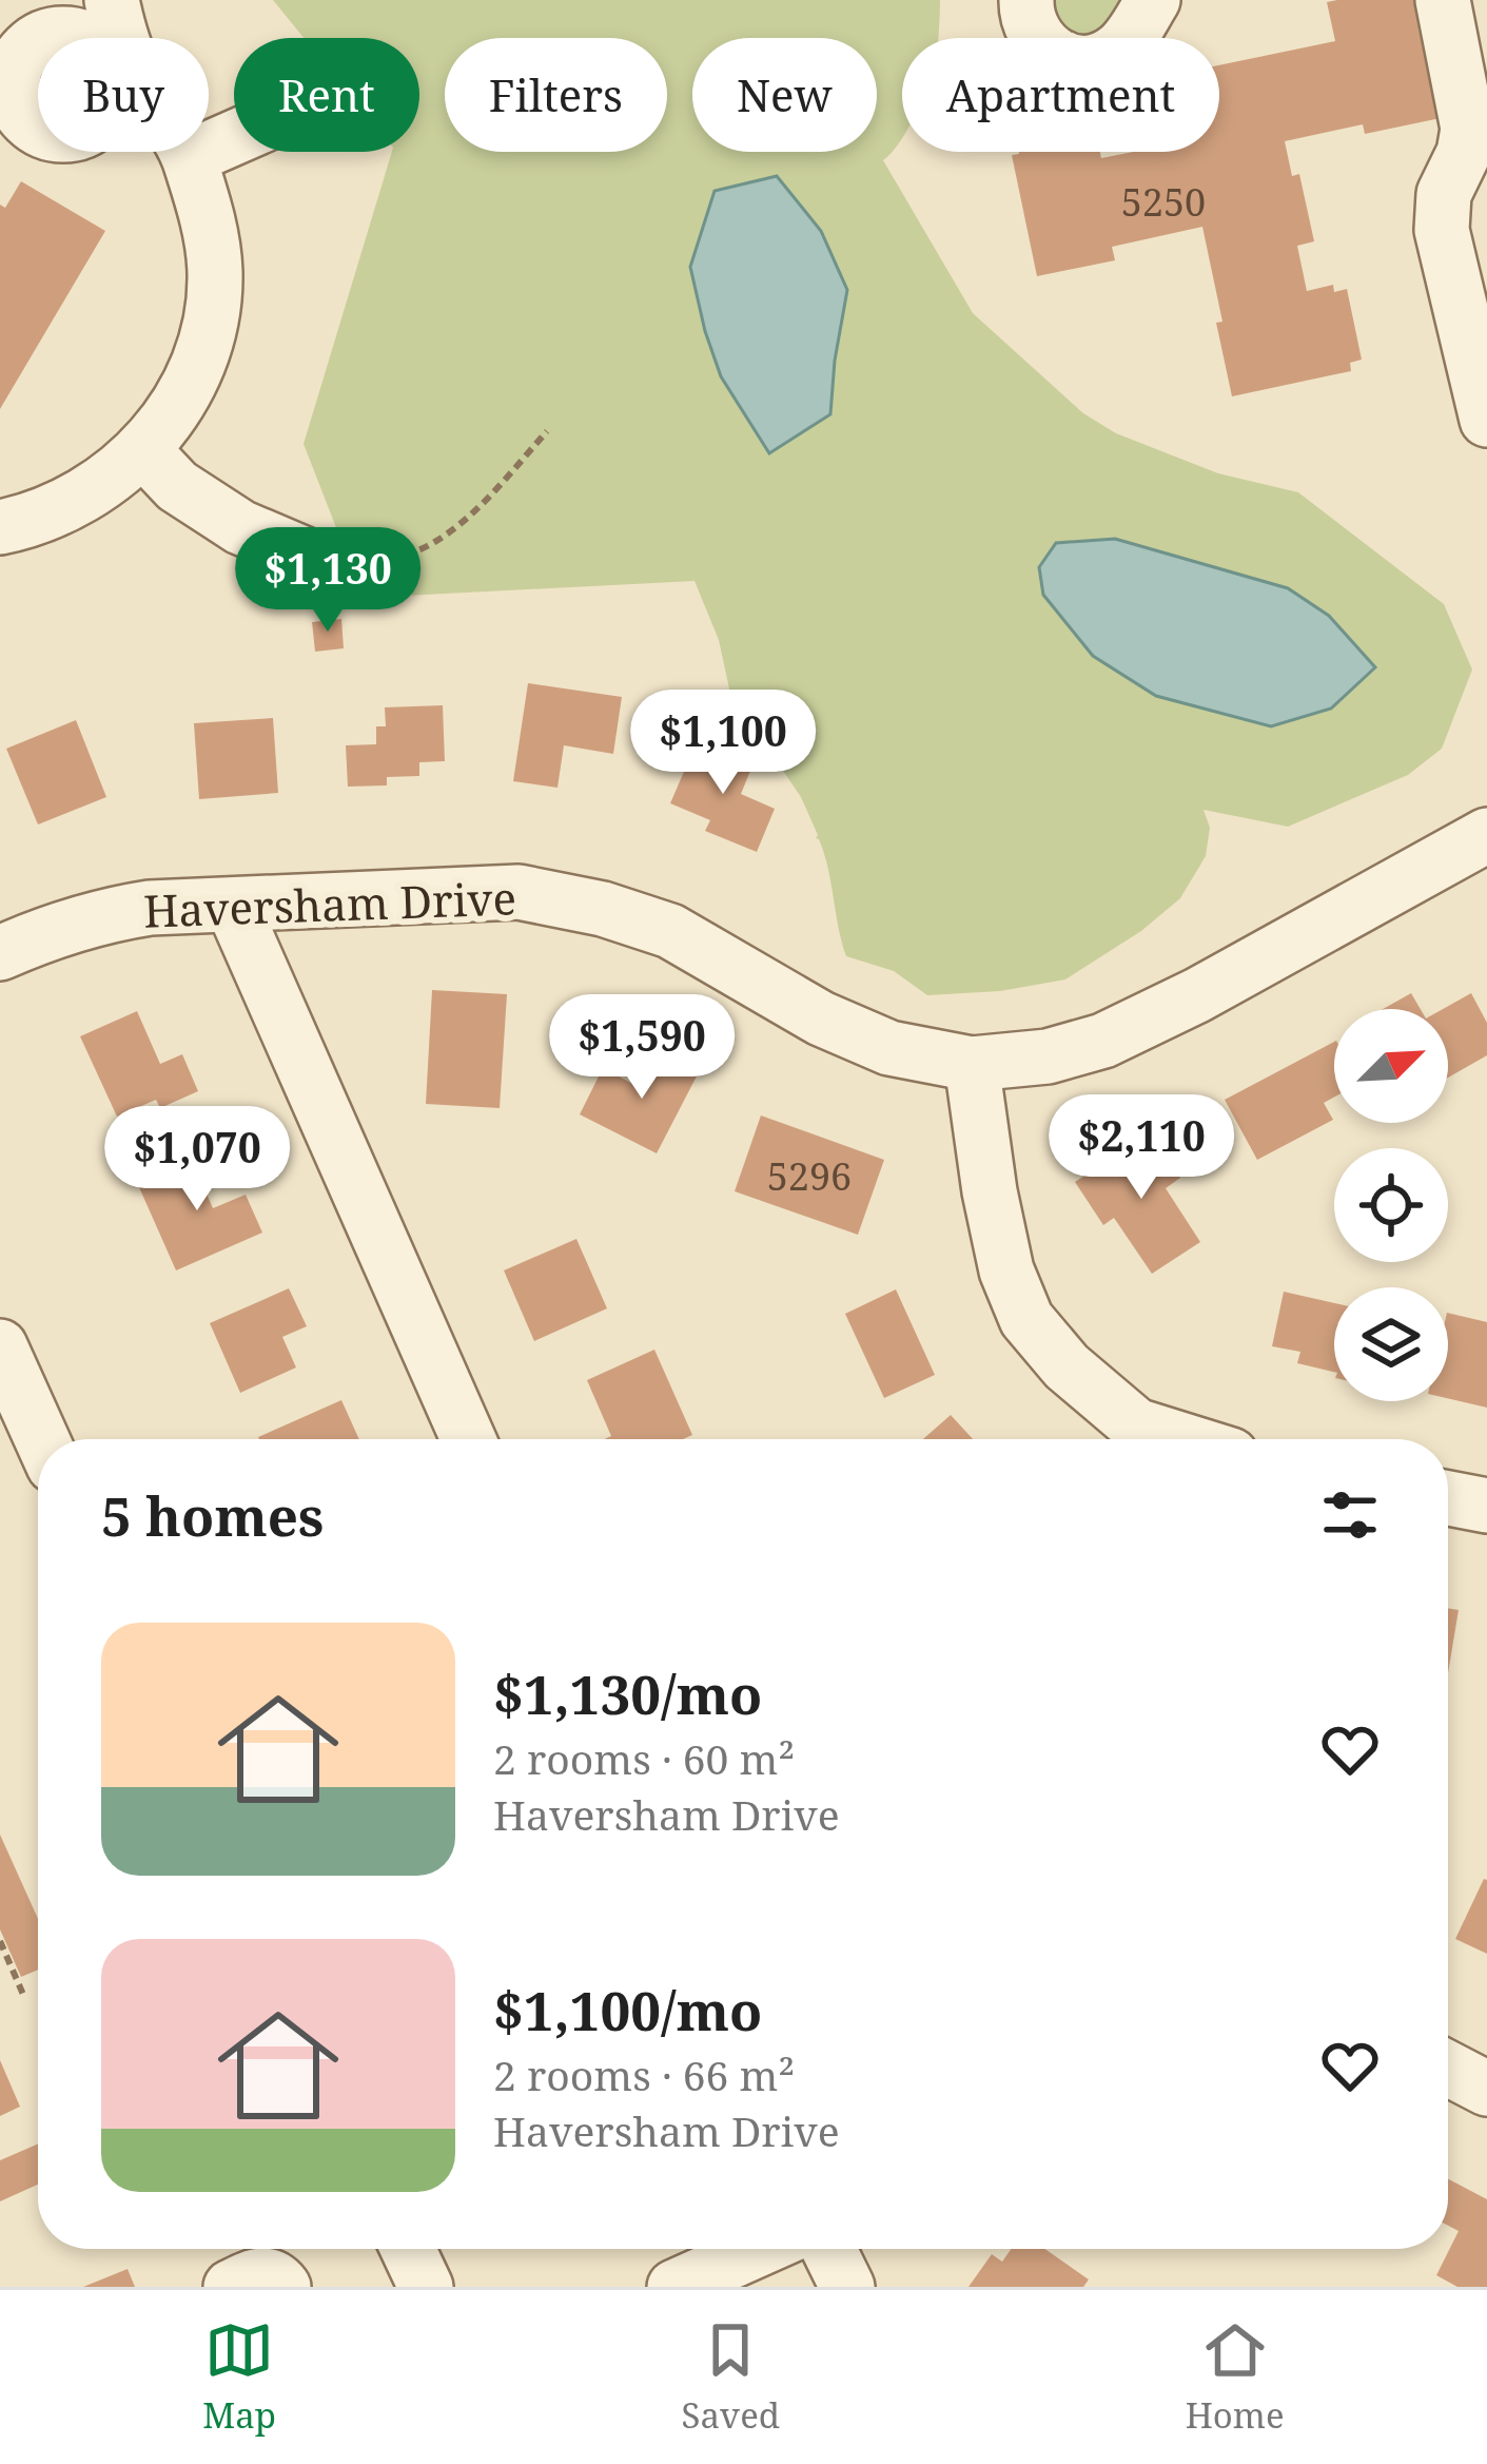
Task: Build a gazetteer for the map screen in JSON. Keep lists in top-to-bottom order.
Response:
{
  "streets": {
    "street": ["Haversham Drive"]
  },
  "house_numbers": ["5250", "5296"],
  "north": "top right",
  "page": {
    "chip": [
      "Buy",
      "Rent",
      "Filters",
      "New",
      "Apartment"
    ],
    "price": [
      "$1,130",
      "$1,100",
      "$1,590",
      "$2,110",
      "$1,070"
    ],
    "heading": "5 homes",
    "list": [
      {
        "name": "$1,130/mo",
        "note": "2 rooms · 60 m² · Haversham Drive"
      },
      {
        "name": "$1,100/mo",
        "note": "2 rooms · 66 m² · Haversham Drive"
      }
    ],
    "tabs": ["Map", "Saved", "Home"]
  }
}
